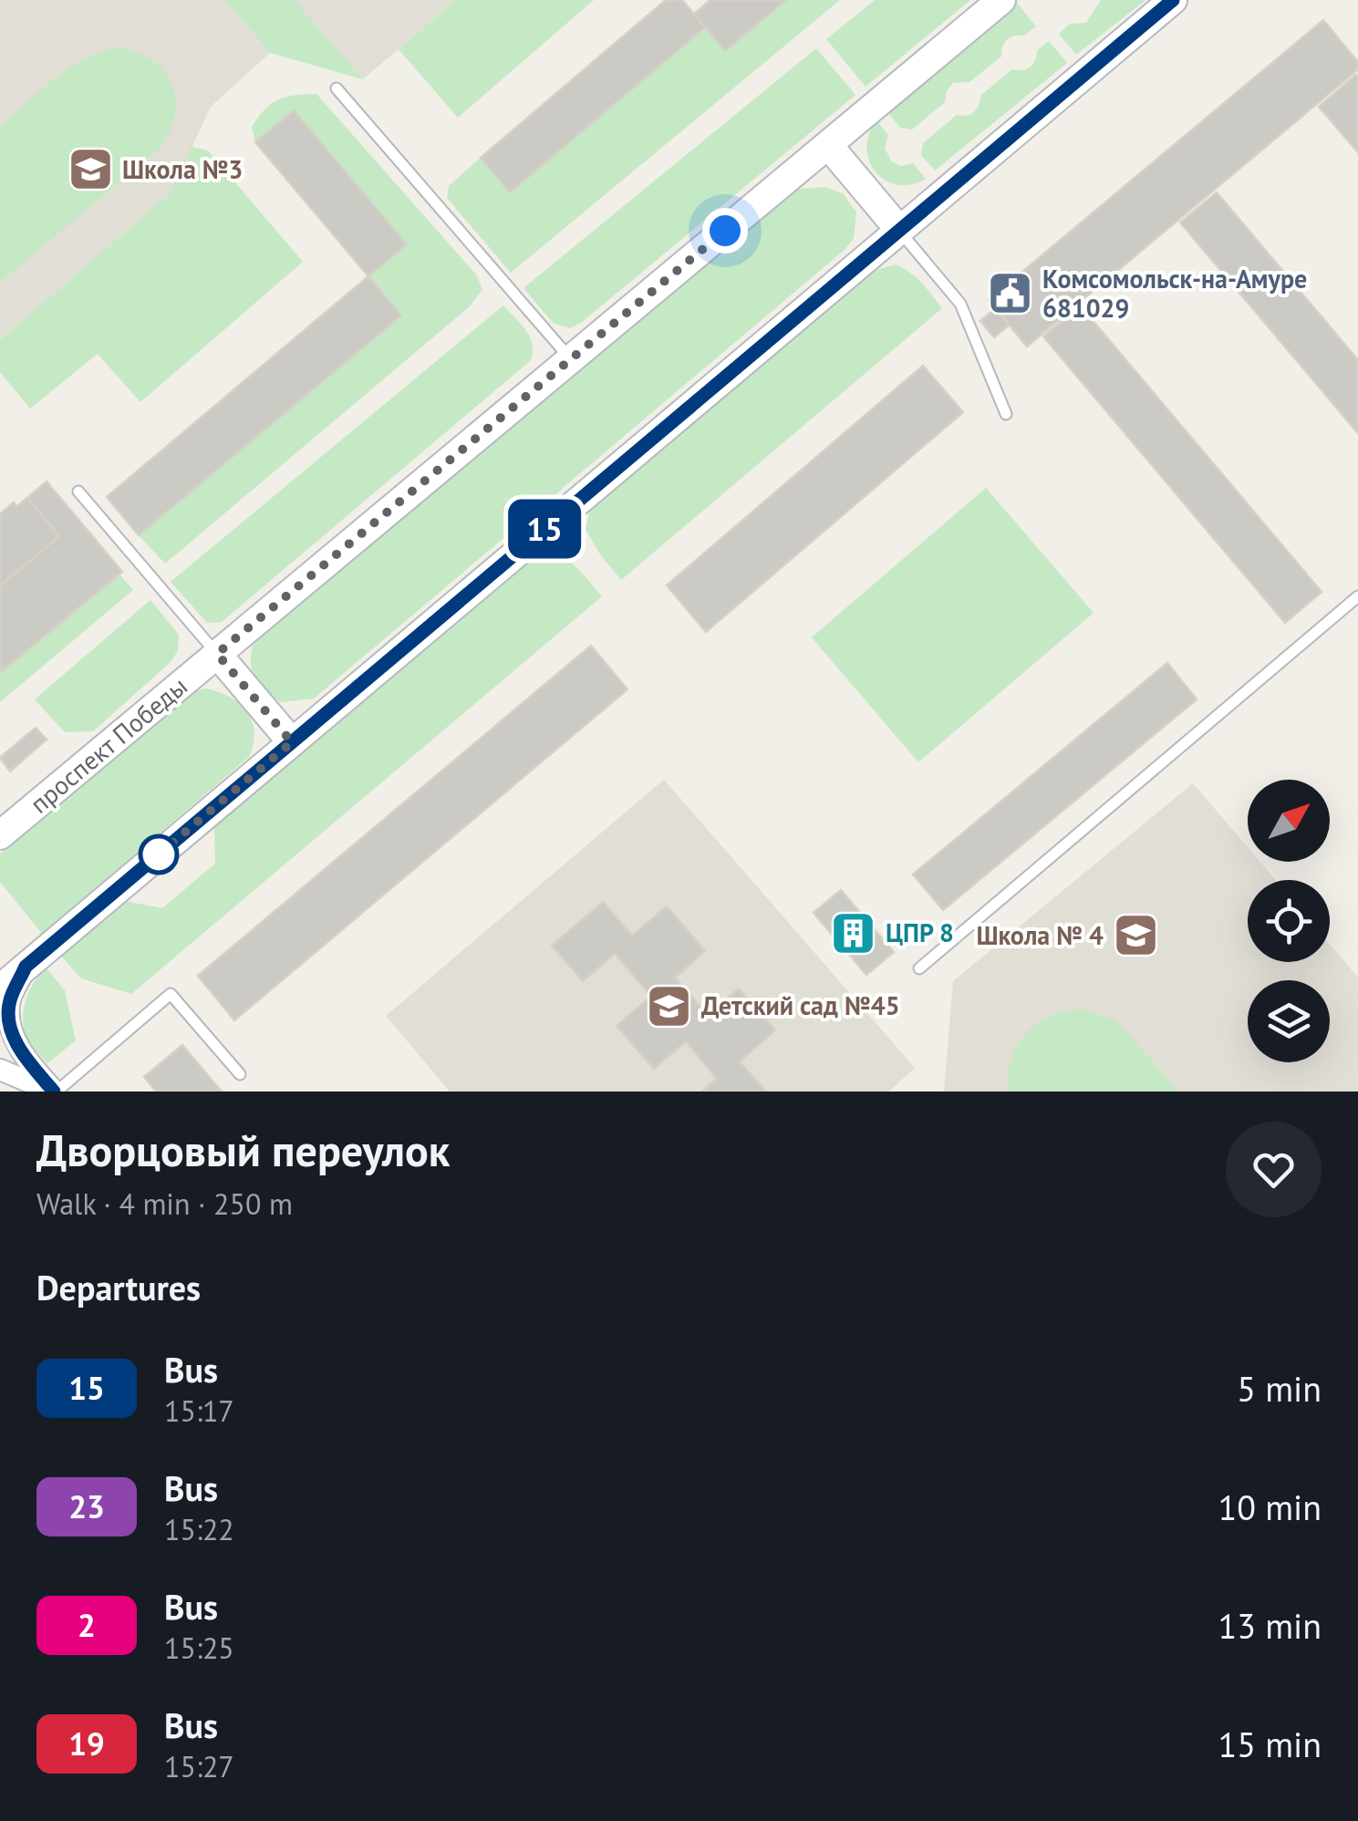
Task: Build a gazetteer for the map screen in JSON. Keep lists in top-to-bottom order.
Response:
{
  "streets": {
    "main road": ["проспект Победы"]
  },
  "places": {
    "school or university": ["Школа №3", "Школа № 4", "Детский сад №45"],
    "public building": ["Комсомольск-на-Амуре 681029"],
    "building": ["ЦПР 8"]
  },
  "lines": ["bus line 15"],
  "north": "top right",
  "page": {
    "on_map": "15",
    "heading": [
      ["Дворцовый переулок", "Walk · 4 min · 250 m"],
      "Departures"
    ],
    "list": [
      {
        "mark": "15",
        "name": "Bus",
        "note": "15:17",
        "value": "5 min"
      },
      {
        "mark": "23",
        "name": "Bus",
        "note": "15:22",
        "value": "10 min"
      },
      {
        "mark": "2",
        "name": "Bus",
        "note": "15:25",
        "value": "13 min"
      },
      {
        "mark": "19",
        "name": "Bus",
        "note": "15:27",
        "value": "15 min"
      }
    ]
  }
}
